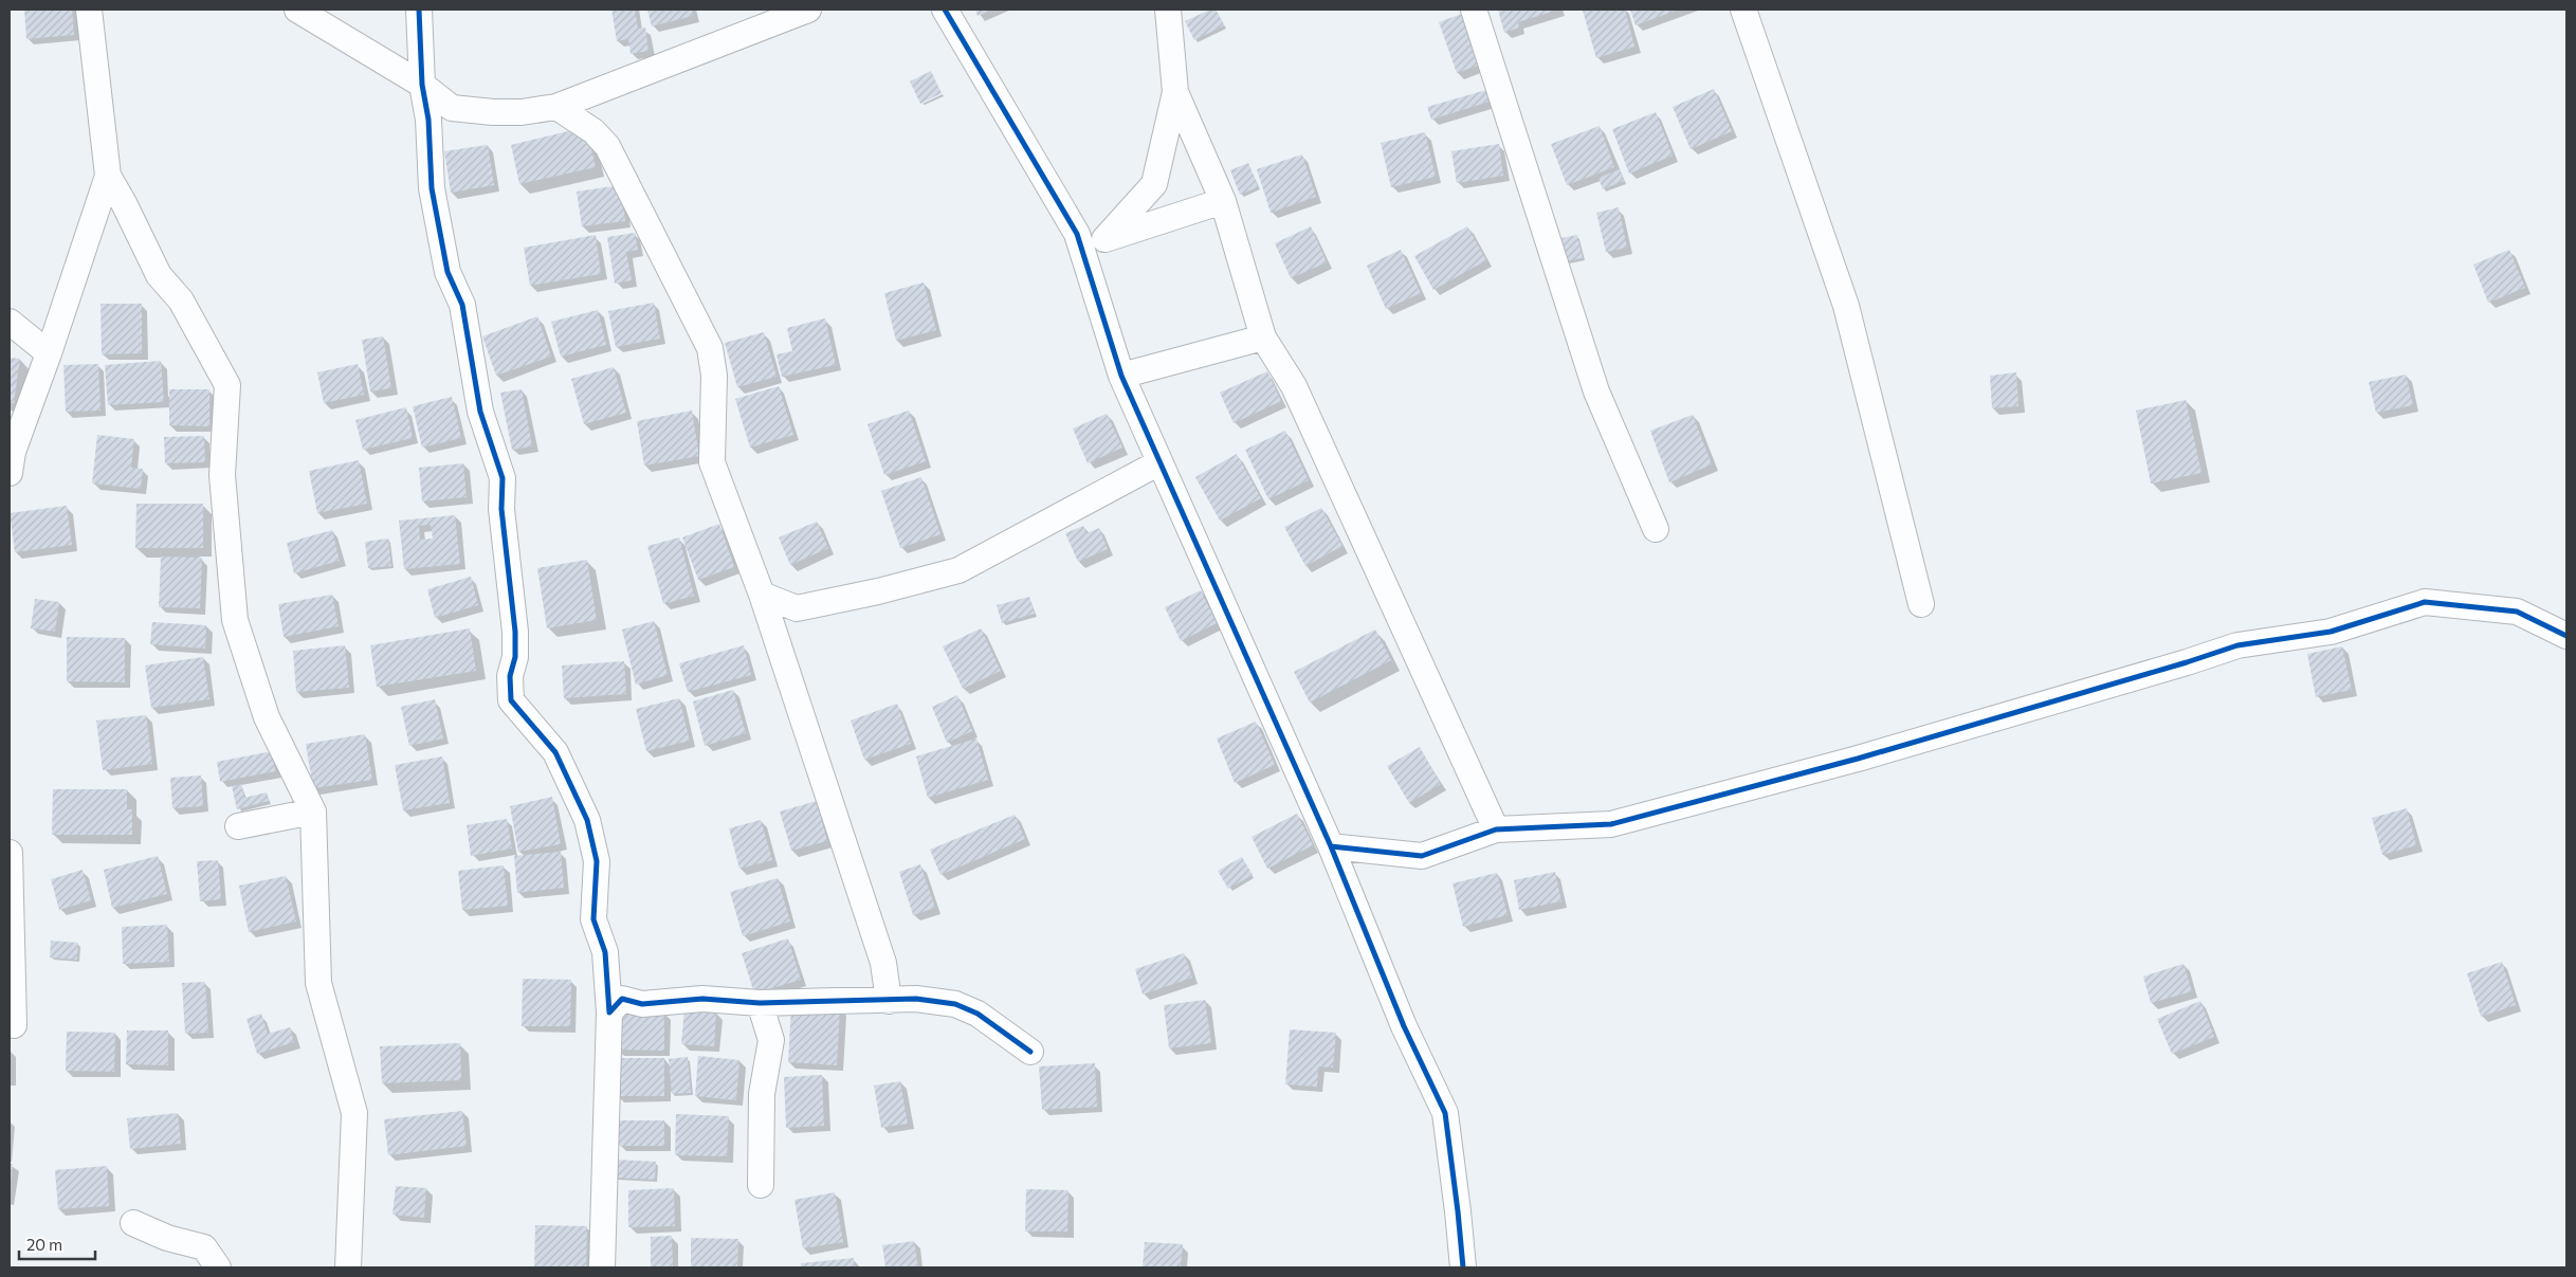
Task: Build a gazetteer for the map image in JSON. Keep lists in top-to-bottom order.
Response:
{
  "scale_bar": "20 m"
}
